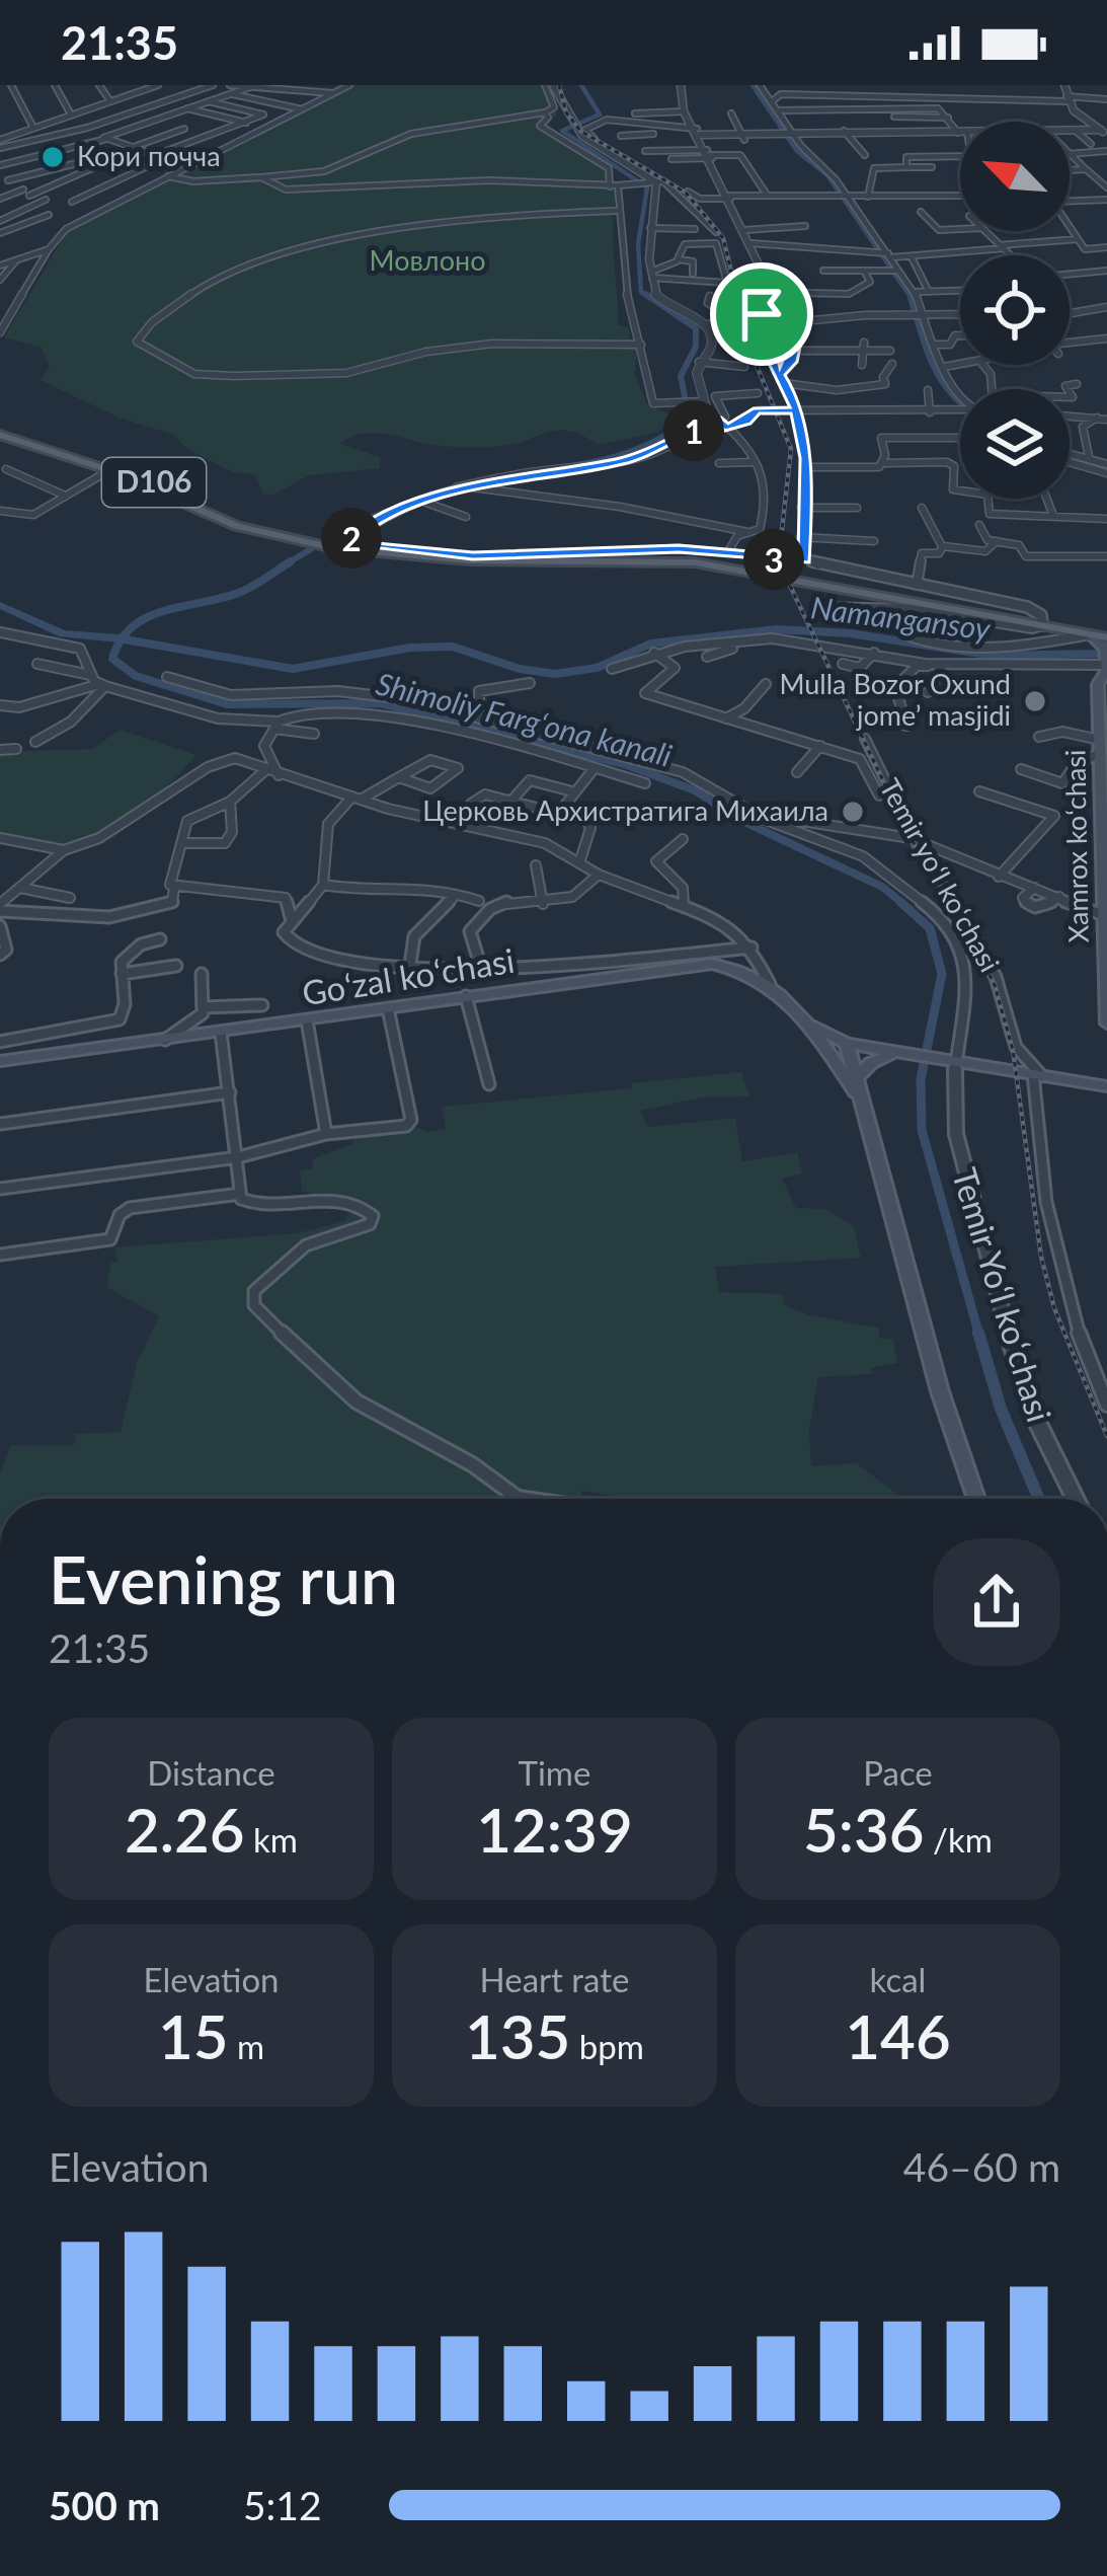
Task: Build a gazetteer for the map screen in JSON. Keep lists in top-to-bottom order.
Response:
{
  "streets": {
    "main road": ["D106", "Xamrox koʻchasi", "Goʻzal koʻchasi"],
    "street": ["Temir yoʻl koʻchasi", "Temir Yoʻl koʻchasi"]
  },
  "crossings": [
    ["D106", "Xamrox koʻchasi"]
  ],
  "water": ["Namangansoy", "Shimoliy Fargʻona kanali"],
  "parks": ["Мовлоно"],
  "places": ["Кори почча", "Mulla Bozor Oxund jome’ masjidi", "Церковь Архистратига Михаила"],
  "north": "top left",
  "page": {
    "status": "21:35",
    "pins": ["1", "2", "3"],
    "heading": ["Evening run", "21:35"],
    "stats": [
      ["Distance", "2.26 km"],
      ["Time", "12:39"],
      ["Pace", "5:36 /km"],
      ["Elevation", "15 m"],
      ["Heart rate", "135 bpm"],
      ["kcal", "146"]
    ],
    "chart": ["Elevation", "46–60 m"],
    "list": [
      {
        "name": "500 m",
        "note": "5:12"
      }
    ]
  }
}
